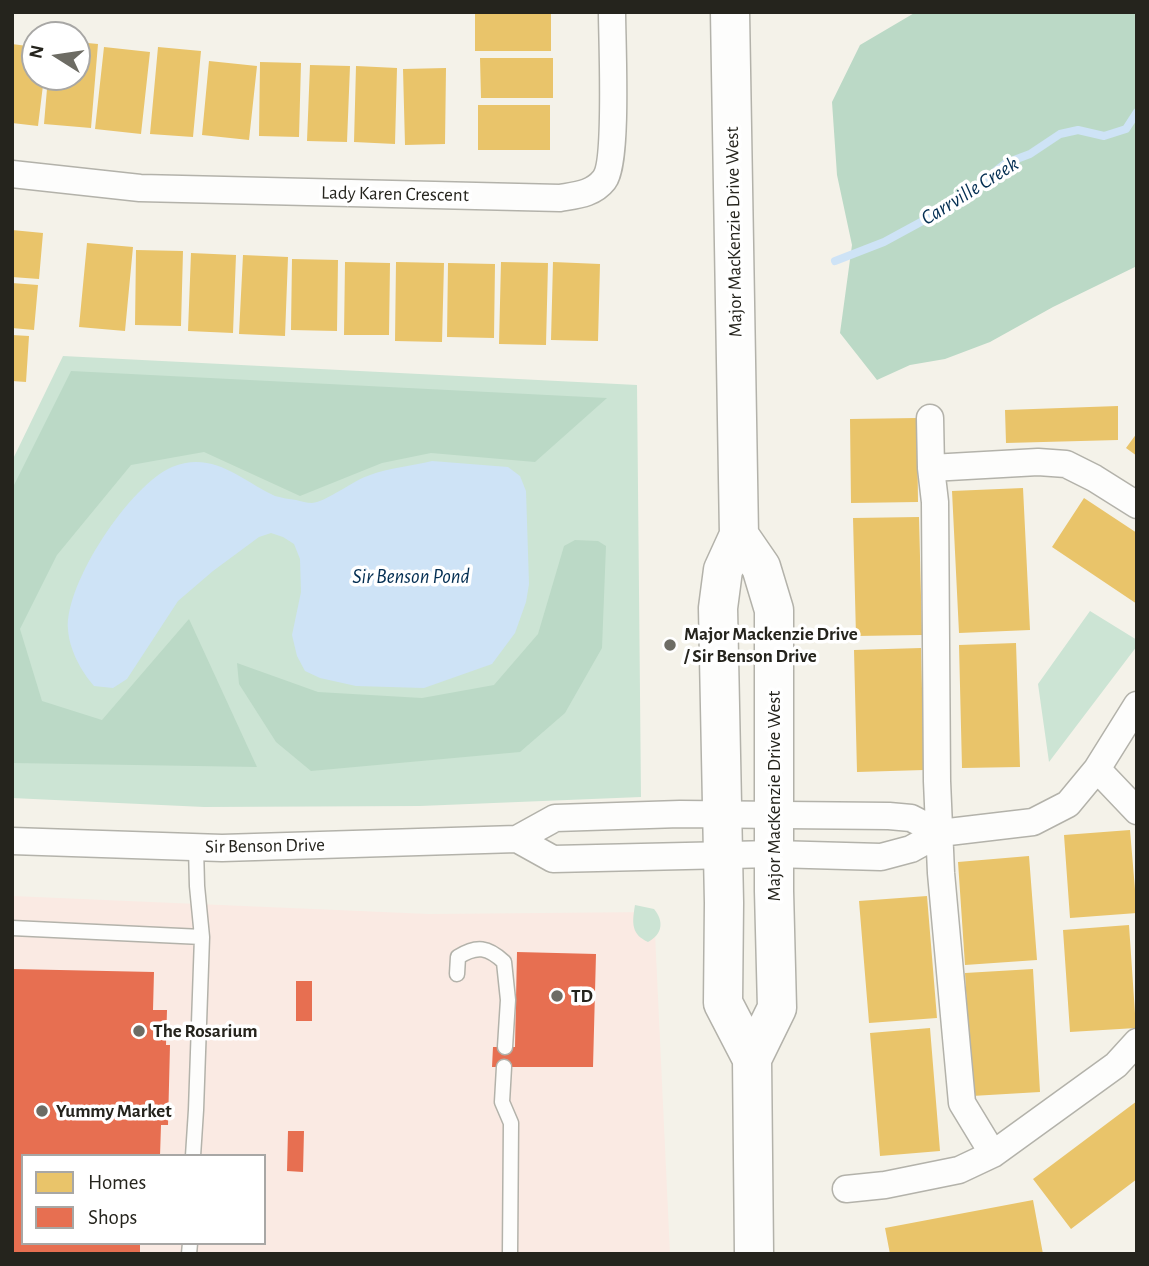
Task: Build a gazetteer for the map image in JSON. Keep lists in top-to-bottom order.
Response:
{
  "streets": {
    "main road": ["Major MacKenzie Drive West"],
    "street": ["Lady Karen Crescent", "Sir Benson Drive"]
  },
  "crossings": [
    ["Major MacKenzie Drive West", "Sir Benson Drive"]
  ],
  "water": ["Carrville Creek", "Sir Benson Pond"],
  "places": [
    "Major Mackenzie Drive / Sir Benson Drive",
    "TD",
    "The Rosarium",
    "Yummy Market"
  ],
  "legend": ["Homes", "Shops"],
  "north": "left"
}
